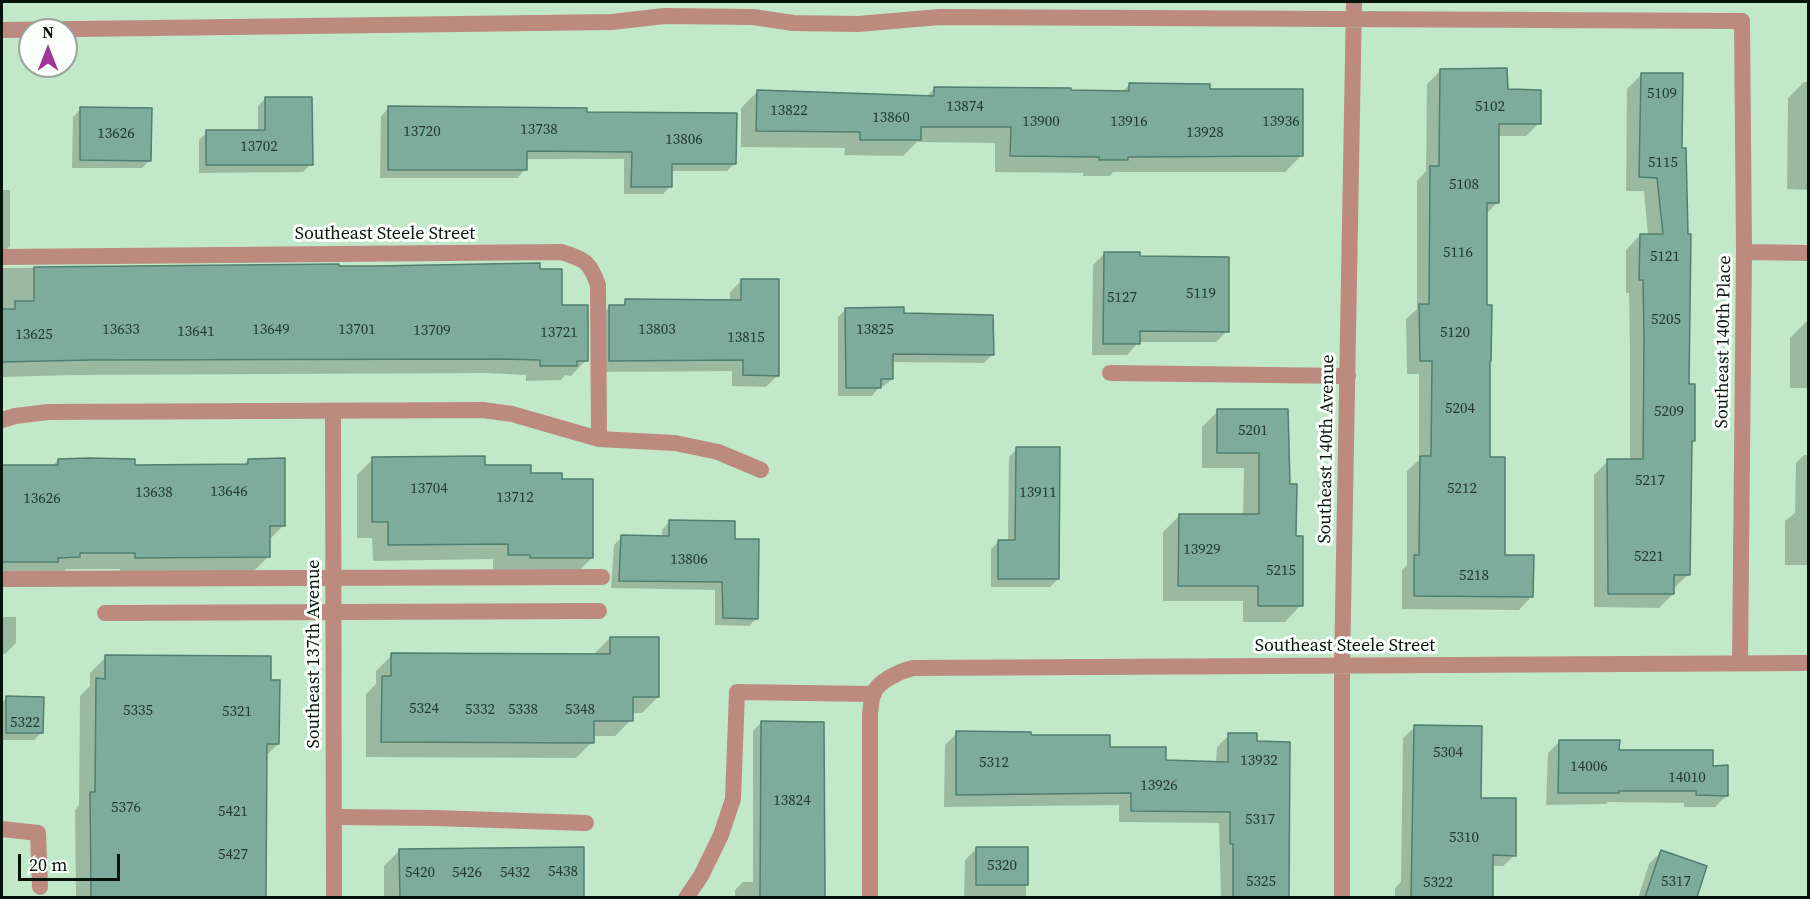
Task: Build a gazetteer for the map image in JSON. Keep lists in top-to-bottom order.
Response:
{
  "streets": {
    "street": [
      "Southeast Steele Street",
      "Southeast 140th Place",
      "Southeast 140th Avenue",
      "Southeast 137th Avenue"
    ]
  },
  "crossings": [
    ["Southeast Steele Street", "Southeast 140th Place"],
    ["Southeast Steele Street", "Southeast 140th Avenue"],
    ["Southeast 140th Place", "Southeast 140th Avenue"]
  ],
  "house_numbers": [
    "5109",
    "13874",
    "5102",
    "13822",
    "13860",
    "13900",
    "13916",
    "13936",
    "13738",
    "13720",
    "13928",
    "13626",
    "13806",
    "13702",
    "5115",
    "5108",
    "5116",
    "5121",
    "5119",
    "5127",
    "5205",
    "13633",
    "13649",
    "13701",
    "13803",
    "13825",
    "13709",
    "13641",
    "13721",
    "5120",
    "13625",
    "13815",
    "5204",
    "5209",
    "5201",
    "5217",
    "13704",
    "5212",
    "13646",
    "13638",
    "13911",
    "13712",
    "13626",
    "13929",
    "5221",
    "13806",
    "5215",
    "5218",
    "5324",
    "5332",
    "5338",
    "5348",
    "5335",
    "5321",
    "5322",
    "5304",
    "13932",
    "5312",
    "14006",
    "14010",
    "13926",
    "13824",
    "5376",
    "5421",
    "5317",
    "5310",
    "5427",
    "5320",
    "5438",
    "5420",
    "5426",
    "5432",
    "5325",
    "5317",
    "5322"
  ],
  "scale_bar": "20 m",
  "north": "top"
}
